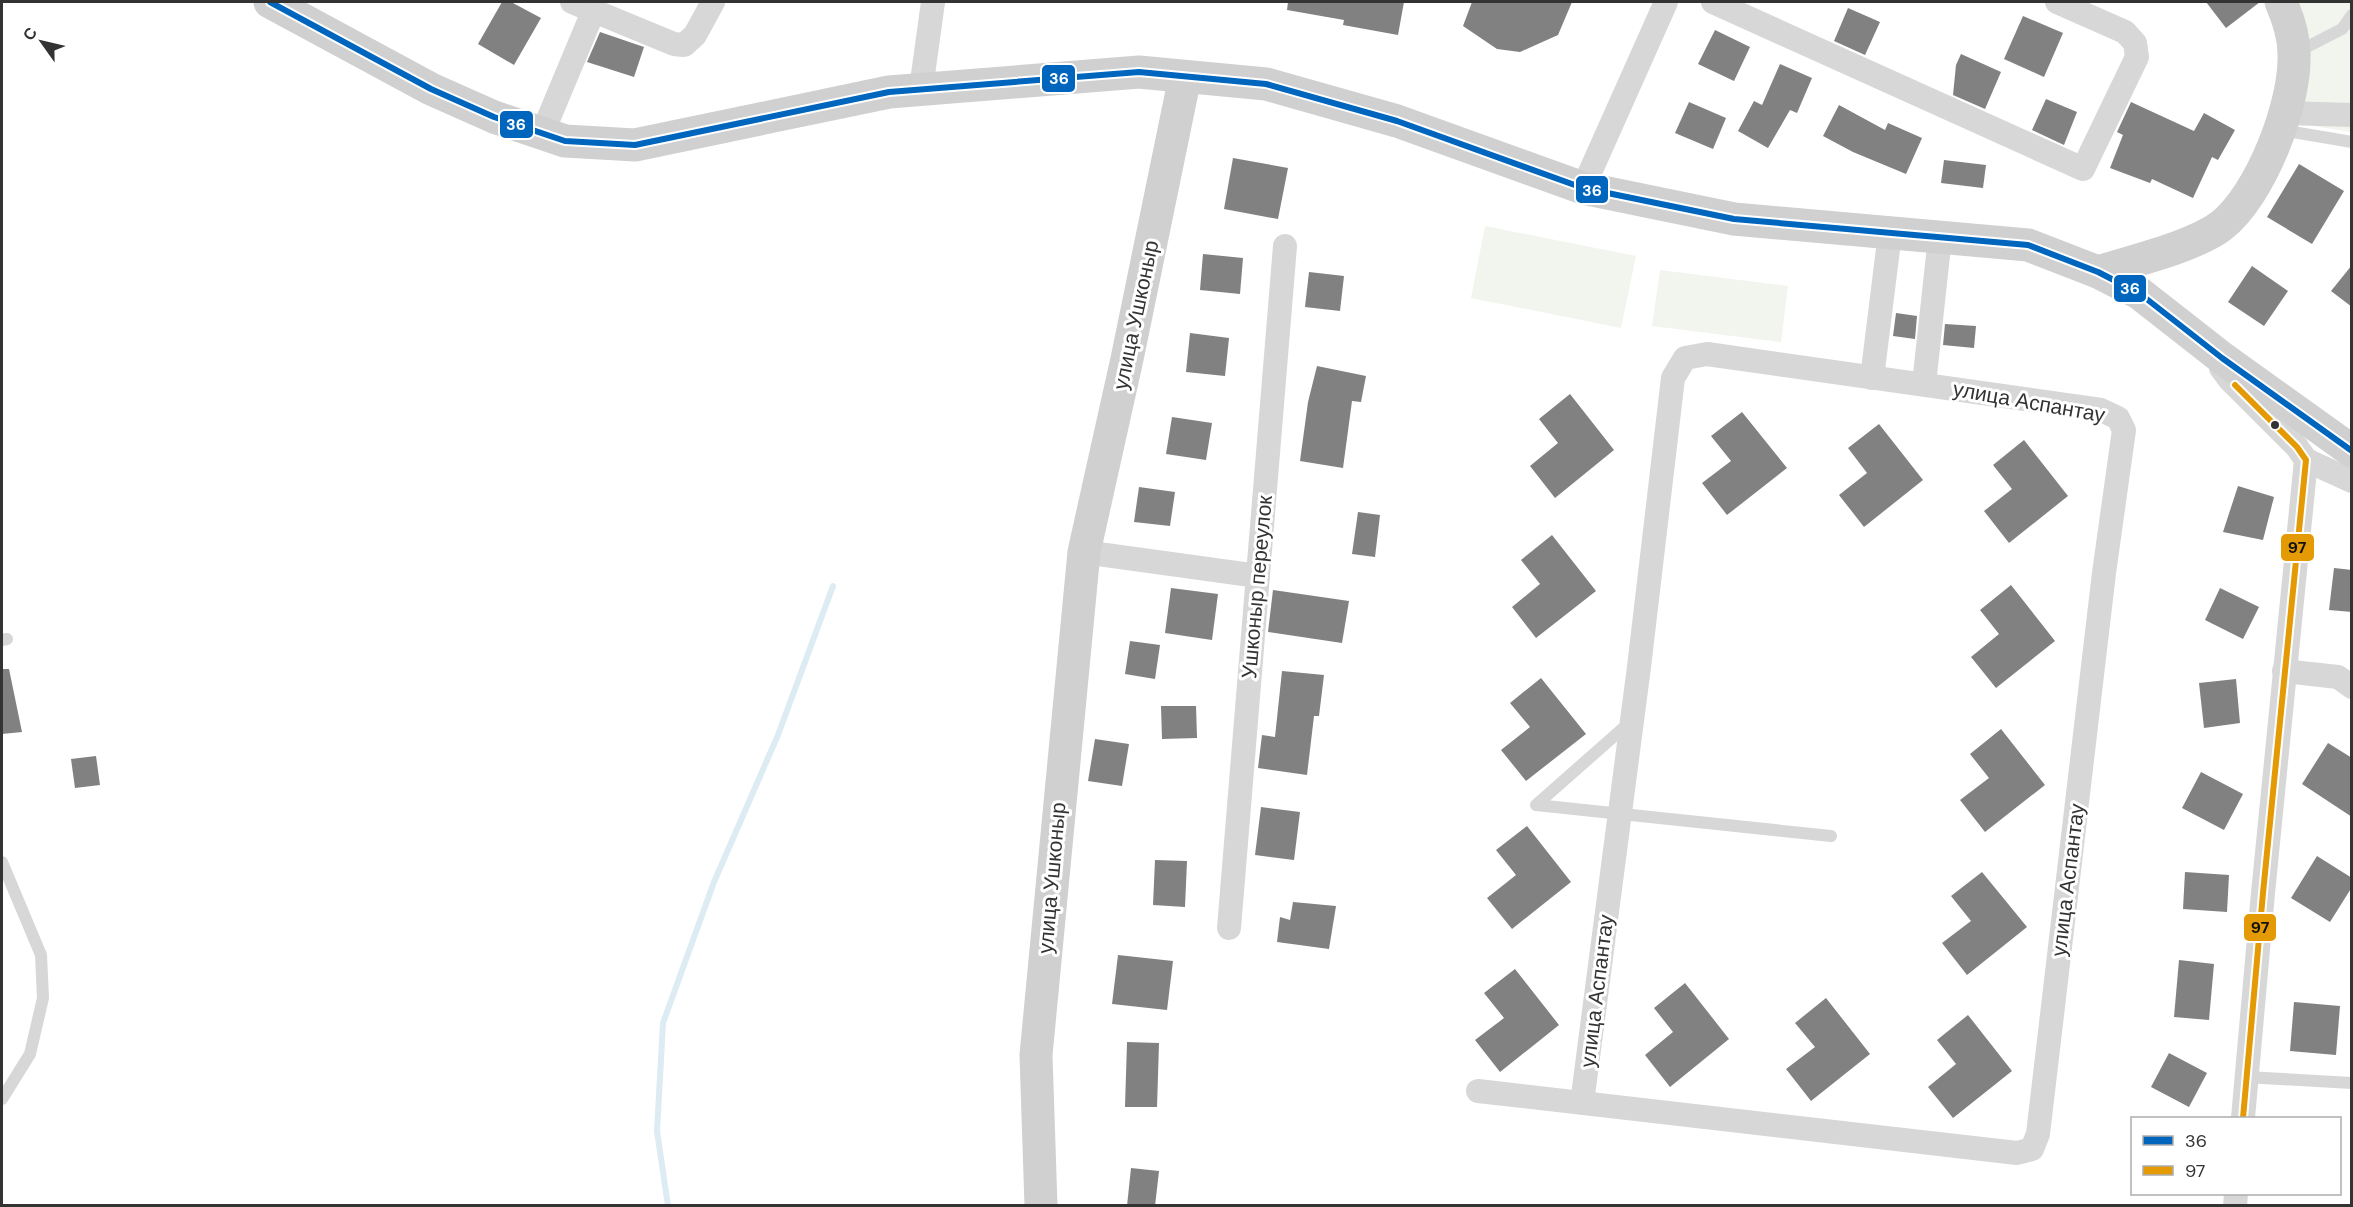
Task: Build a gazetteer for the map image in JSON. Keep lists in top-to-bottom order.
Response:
{
  "streets": {
    "street": ["улица Ушконыр", "улица Аспантау", "Ушконыр переулок"]
  },
  "lines": ["transit line 36", "transit line 97"],
  "legend": ["36", "97"],
  "north": "top left"
}
